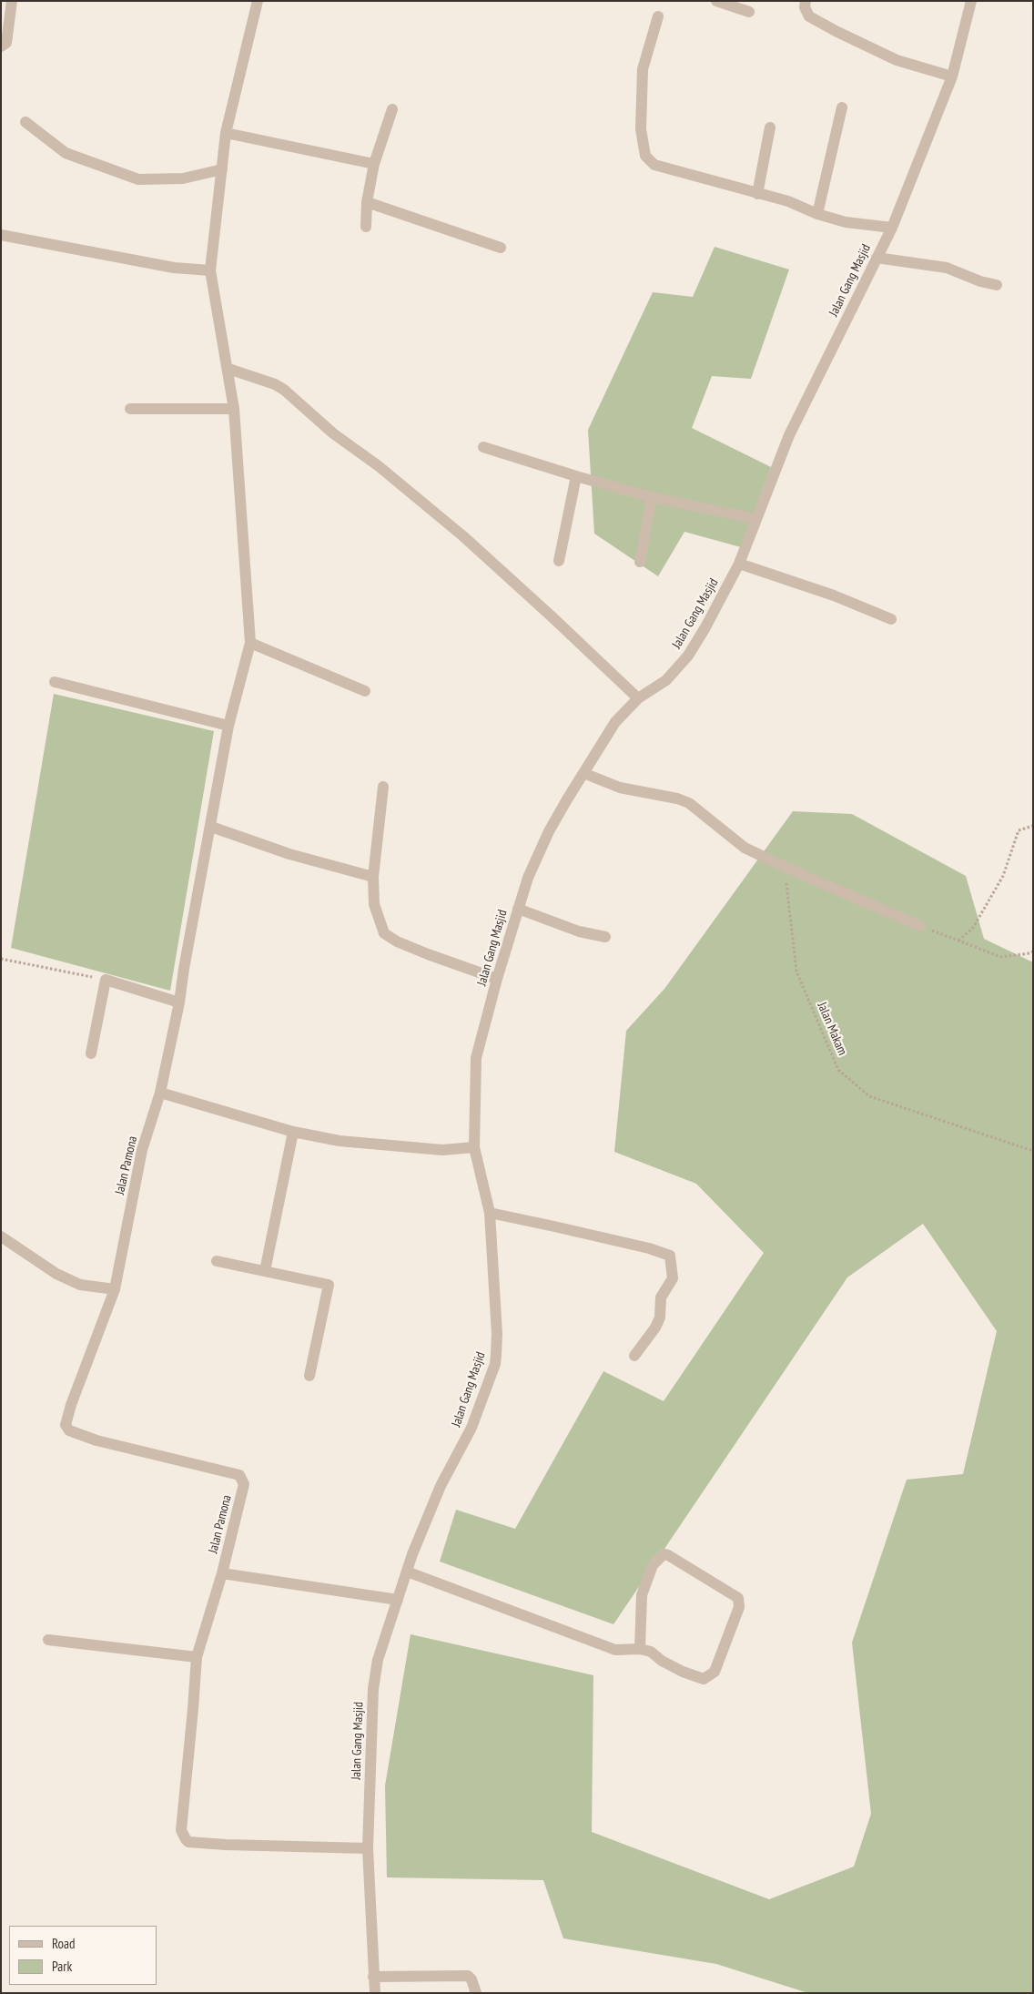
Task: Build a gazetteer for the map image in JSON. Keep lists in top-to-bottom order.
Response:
{
  "streets": {
    "street": ["Jalan Gang Masjid", "Jalan Pamona"],
    "path": ["Jalan Makam"]
  },
  "crossings": [
    ["Jalan Gang Masjid", "Jalan Pamona"]
  ],
  "legend": ["Road", "Park"]
}
